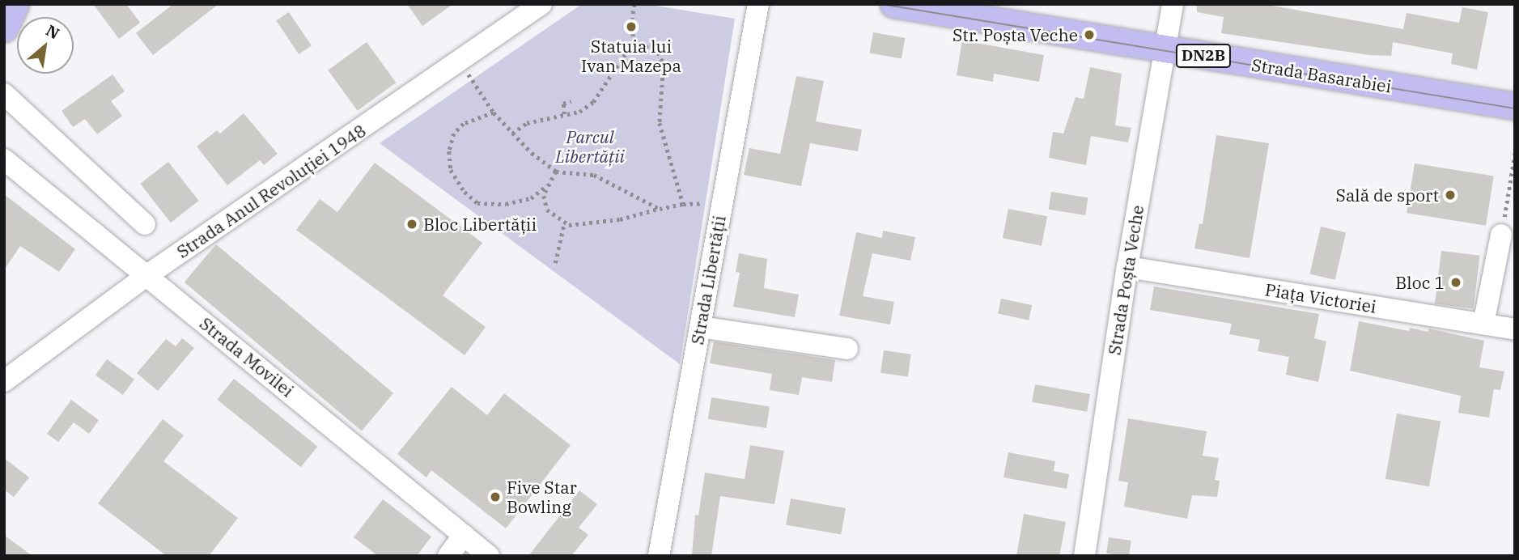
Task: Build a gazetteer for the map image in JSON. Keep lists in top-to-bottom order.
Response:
{
  "streets": {
    "main road": ["DN2B", "Strada Basarabiei"],
    "street": [
      "Strada Anul Revoluției 1948",
      "Strada Libertății",
      "Strada Poșta Veche",
      "Piața Victoriei",
      "Strada Movilei"
    ]
  },
  "crossings": [
    ["Strada Basarabiei", "Strada Poșta Veche"],
    ["Strada Anul Revoluției 1948", "Strada Movilei"],
    ["Strada Poșta Veche", "Piața Victoriei"]
  ],
  "parks": ["Parcul Libertății"],
  "places": [
    "Statuia lui Ivan Mazepa",
    "Str. Poșta Veche",
    "Sală de sport",
    "Bloc Libertății",
    "Bloc 1",
    "Five Star Bowling"
  ],
  "north": "top right"
}
